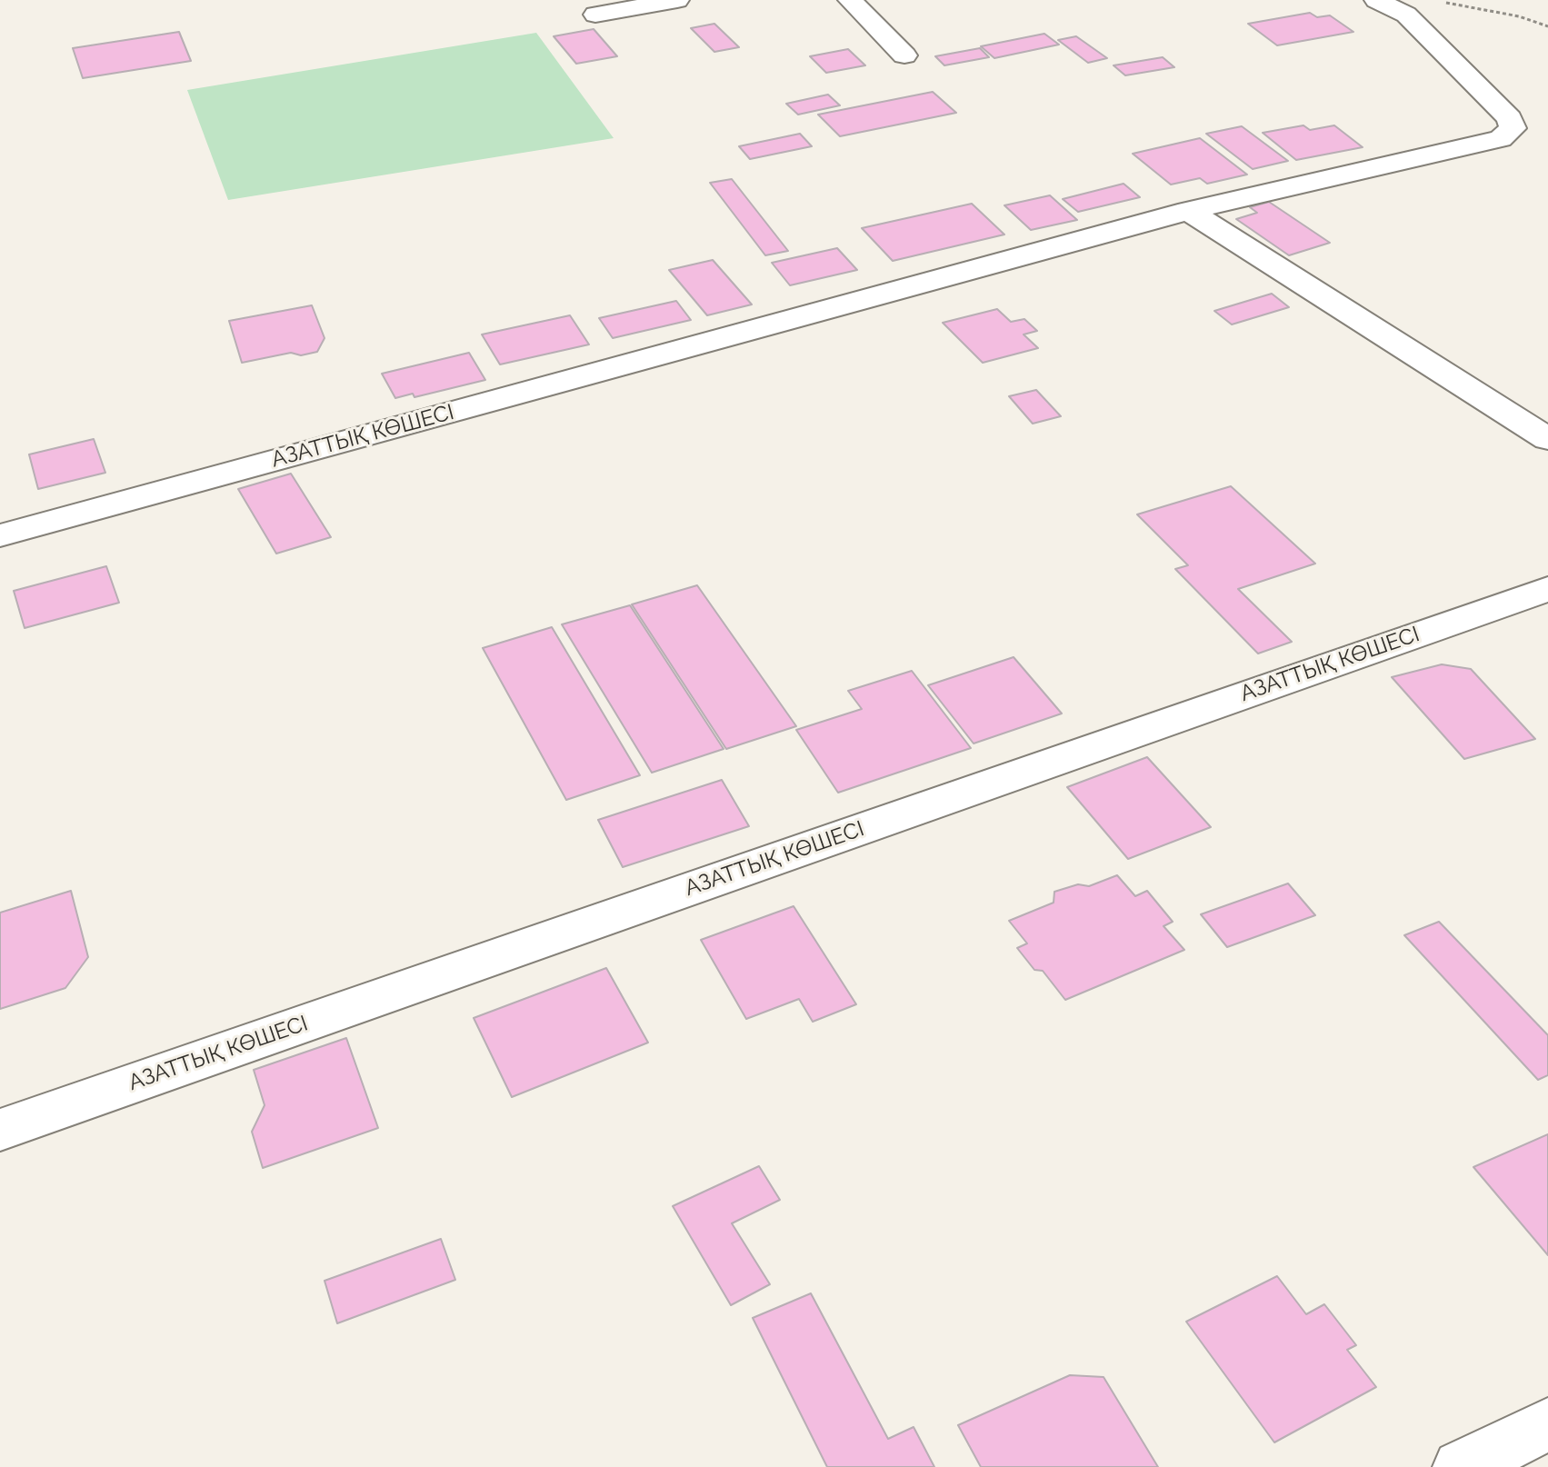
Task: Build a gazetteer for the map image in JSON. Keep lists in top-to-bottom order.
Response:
{
  "streets": {
    "street": ["АЗАТТЫҚ КӨШЕСІ"]
  }
}
